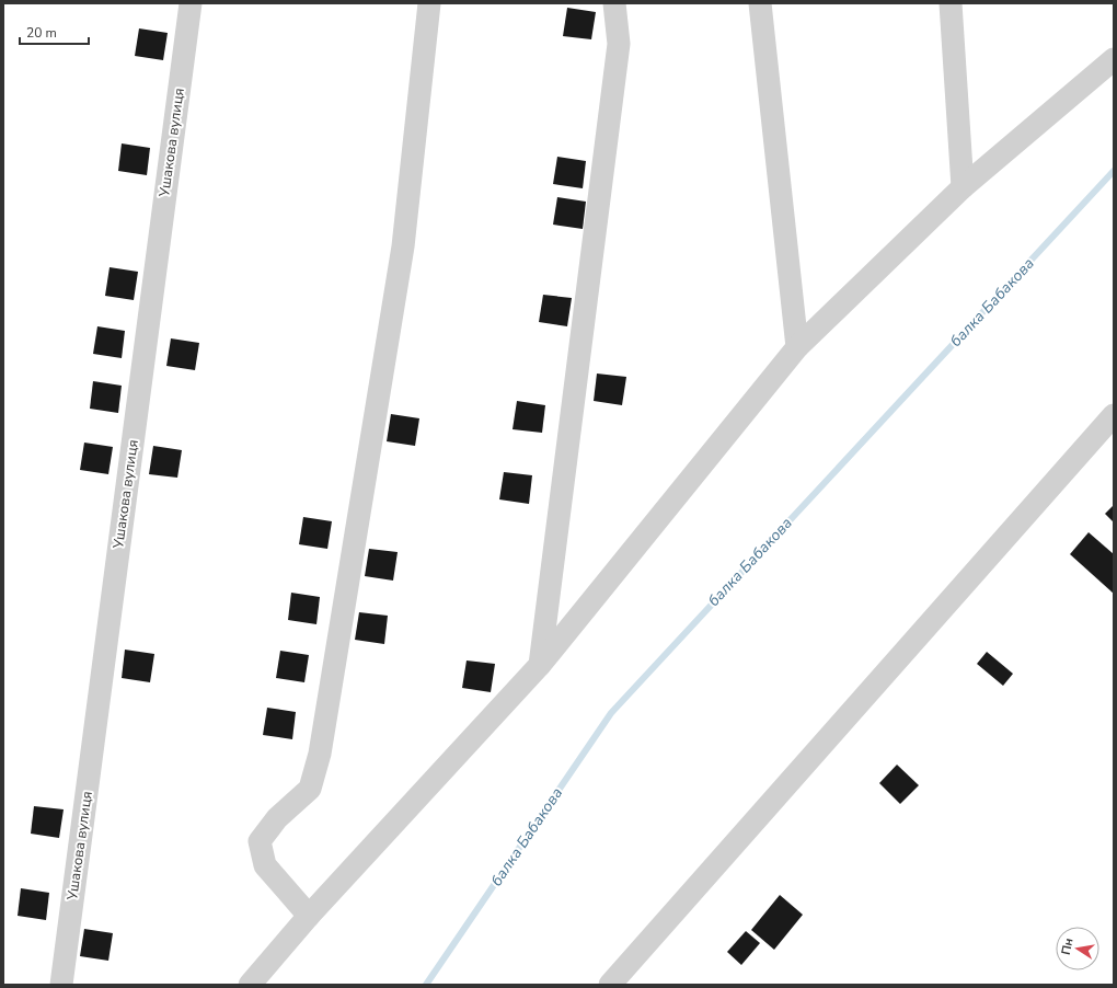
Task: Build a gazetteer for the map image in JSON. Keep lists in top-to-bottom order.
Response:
{
  "streets": {
    "street": ["Ушакова вулиця"]
  },
  "water": ["балка Бабакова"],
  "scale_bar": "20 m",
  "north": "left"
}
